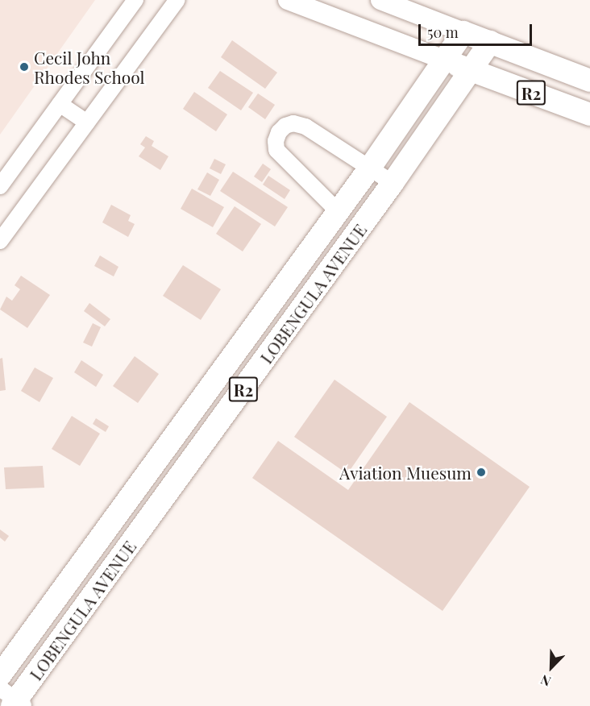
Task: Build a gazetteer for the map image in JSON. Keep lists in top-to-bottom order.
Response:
{
  "streets": {
    "highway": ["R2", "LOBENGULA AVENUE"]
  },
  "crossings": [
    ["R2", "LOBENGULA AVENUE"]
  ],
  "places": ["Cecil John Rhodes School", "Aviation Muesum"],
  "scale_bar": "50 m",
  "north": "bottom left"
}
